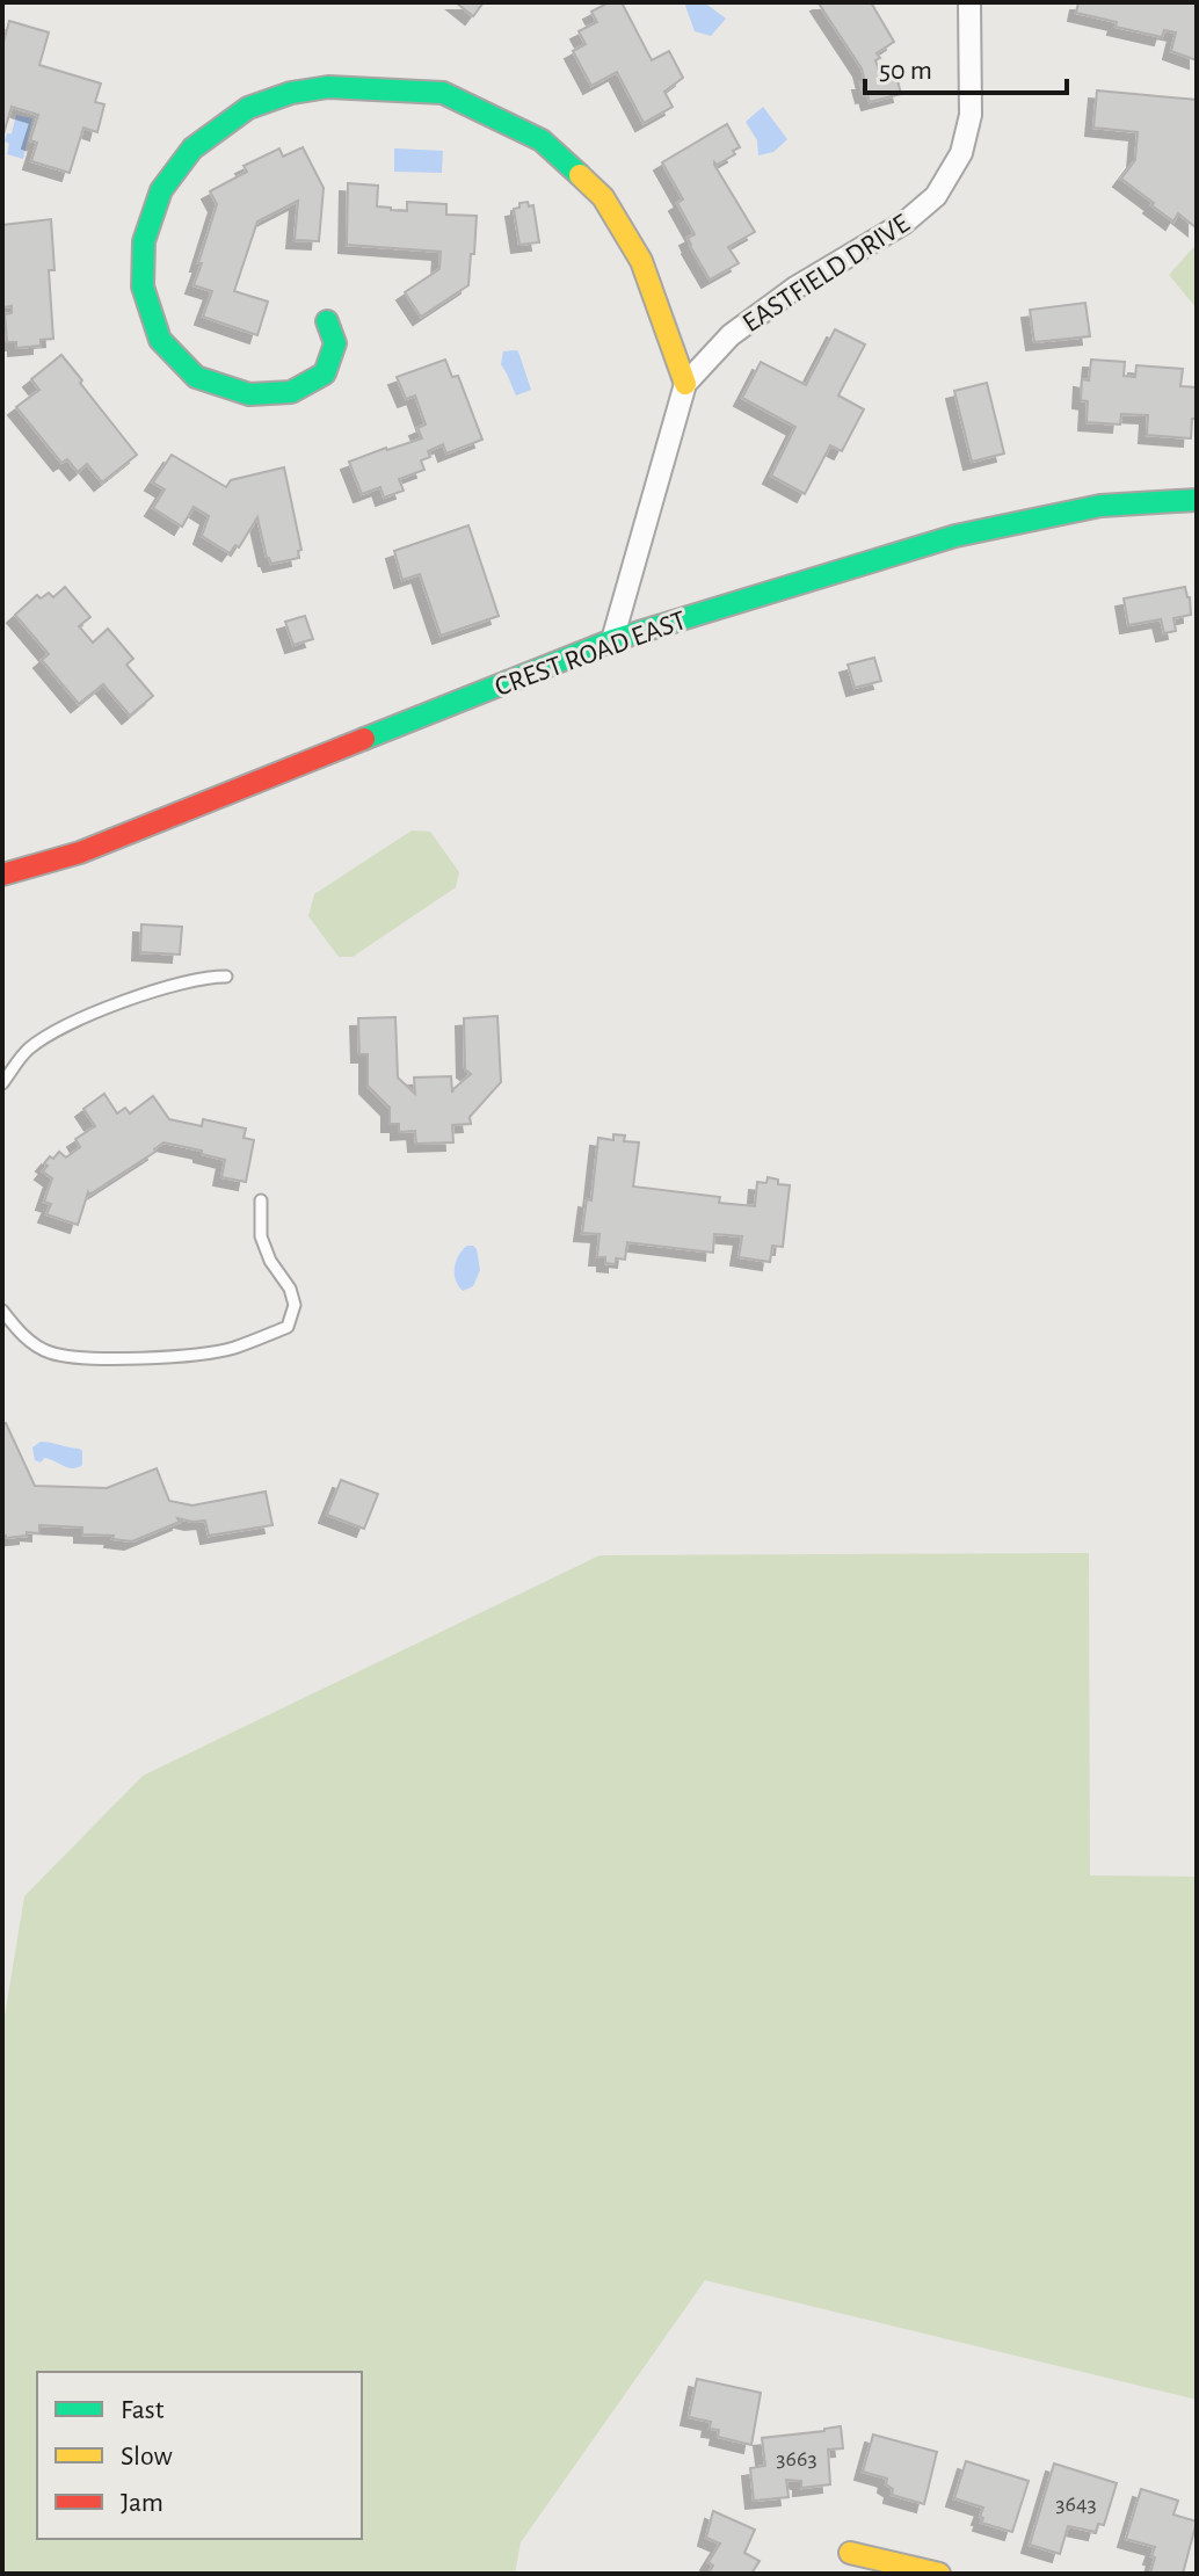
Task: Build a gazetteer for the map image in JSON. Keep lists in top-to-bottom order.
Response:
{
  "streets": {
    "street": ["EASTFIELD DRIVE", "CREST ROAD EAST"]
  },
  "crossings": [
    ["EASTFIELD DRIVE", "CREST ROAD EAST"]
  ],
  "house_numbers": ["3663", "3643"],
  "legend": ["Fast", "Slow", "Jam"],
  "scale_bar": "50 m"
}
